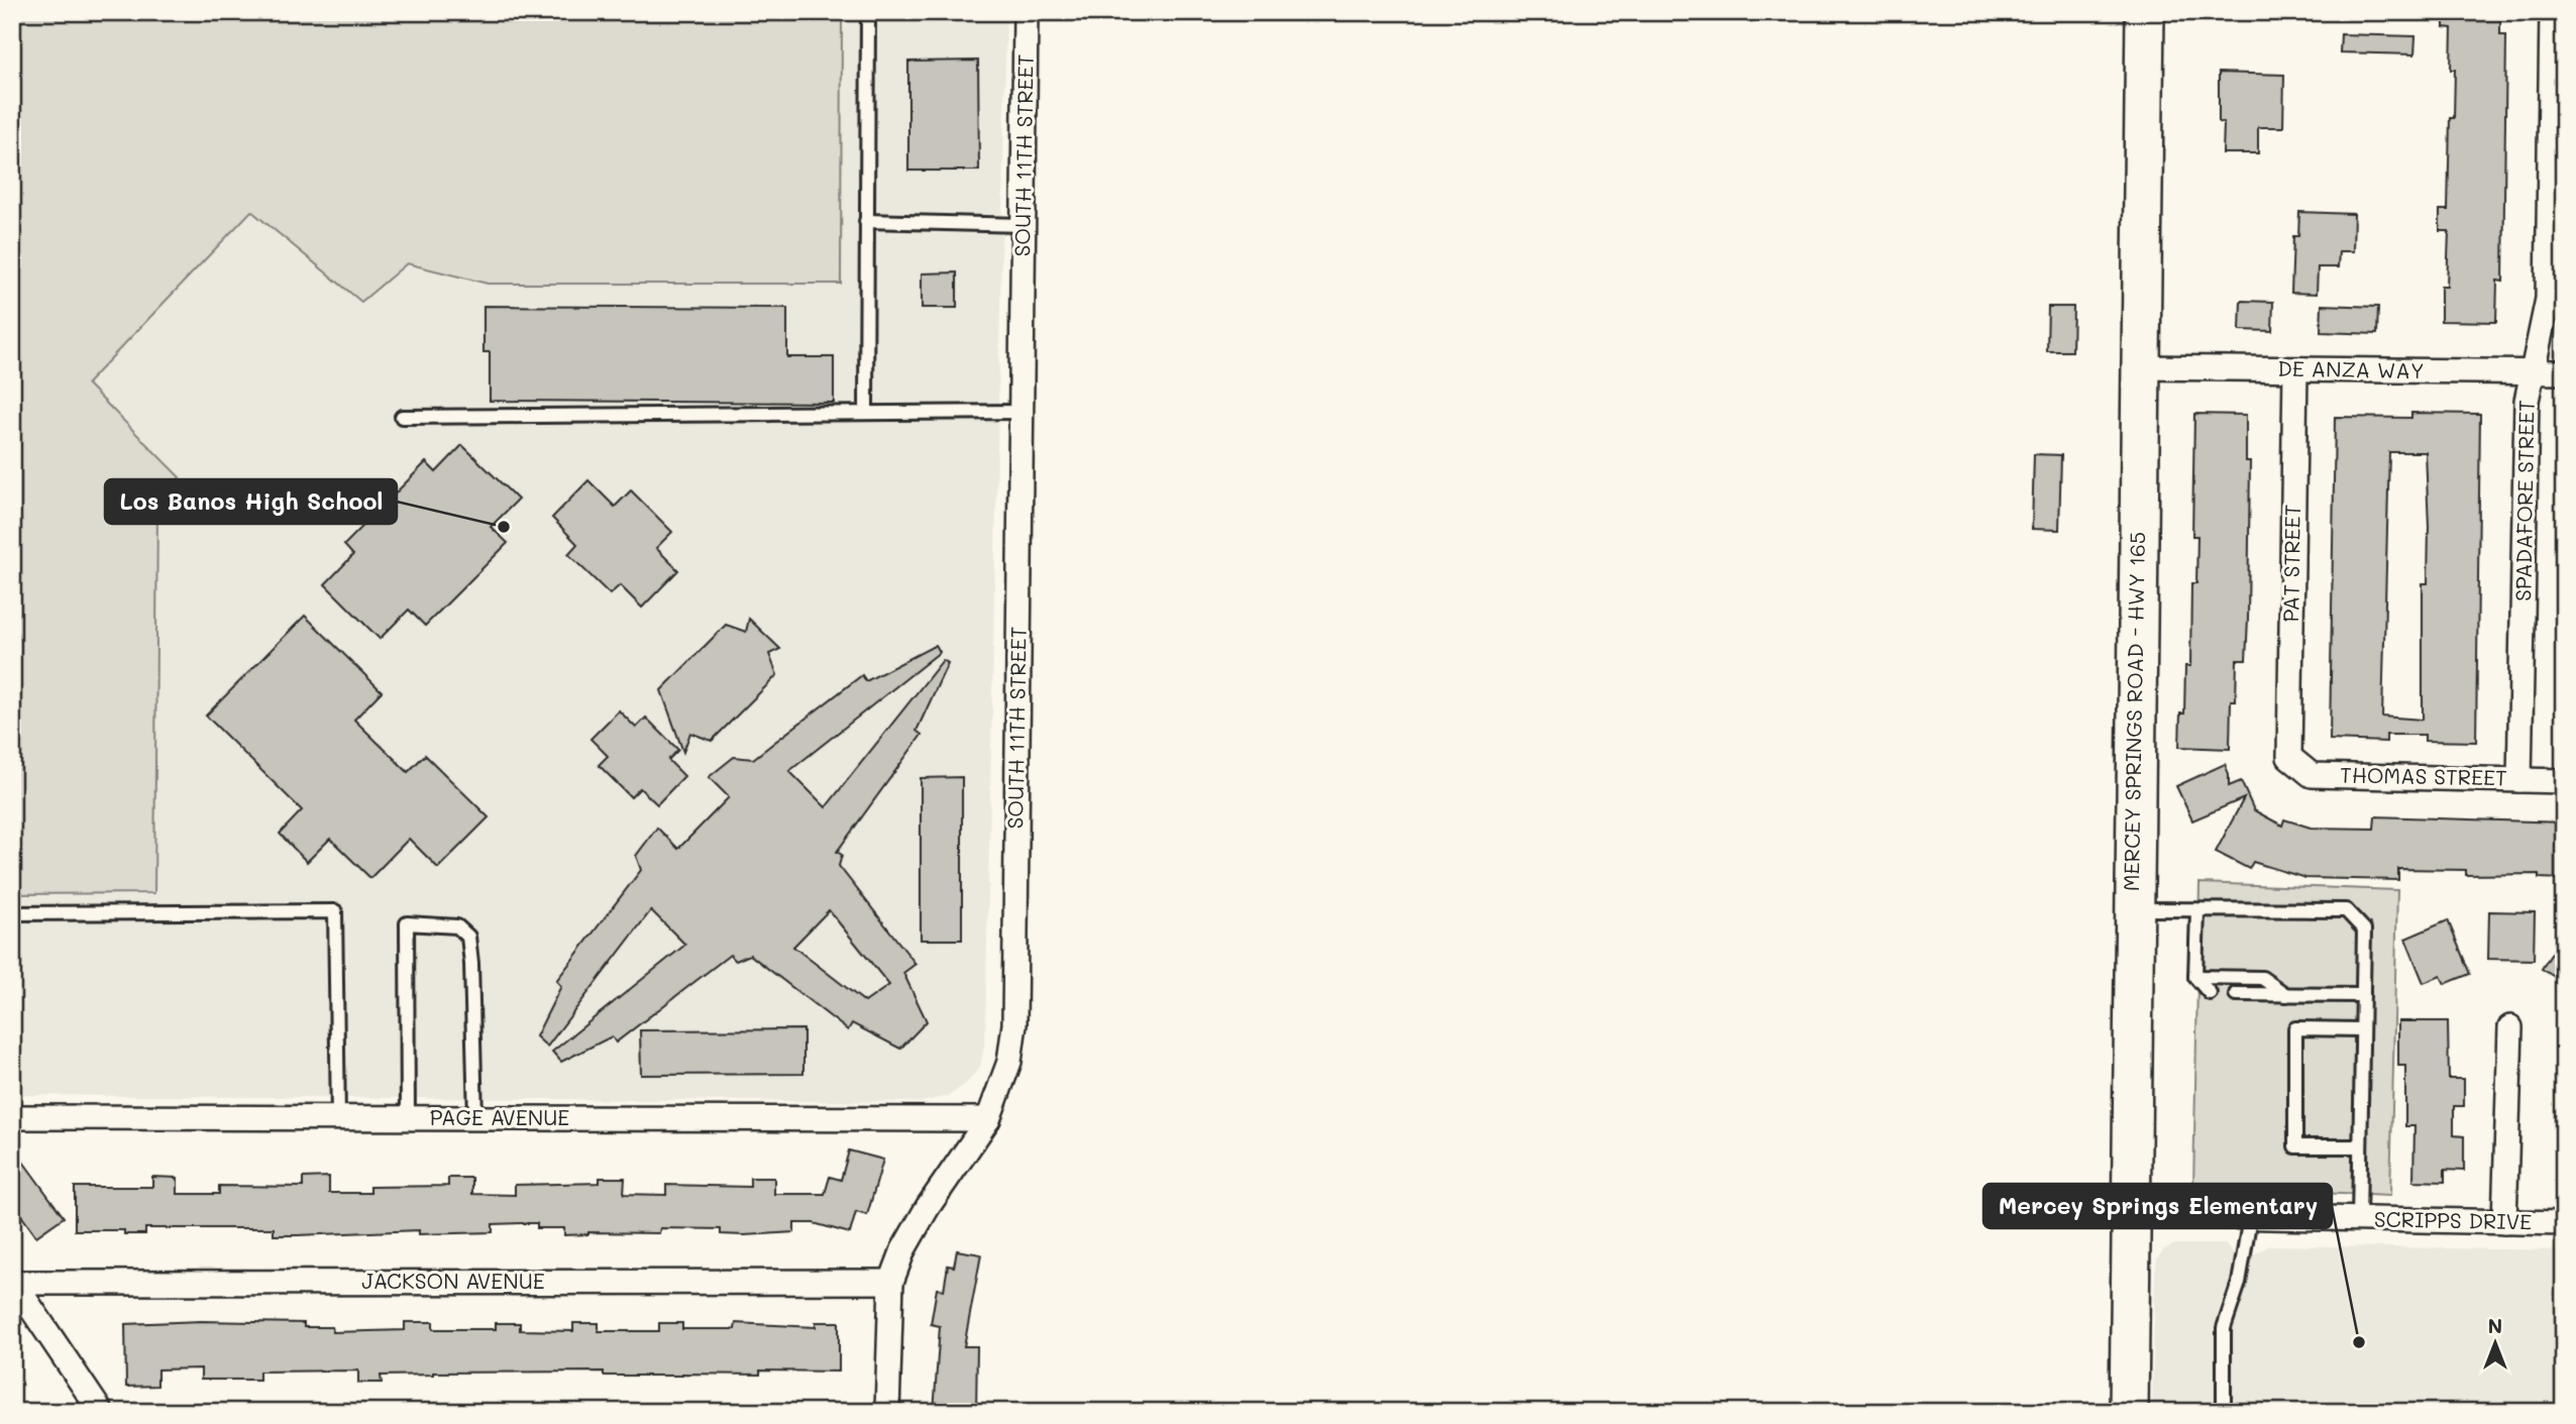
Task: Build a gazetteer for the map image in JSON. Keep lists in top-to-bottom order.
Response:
{
  "streets": {
    "main road": ["MERCEY SPRINGS ROAD - HWY 165"],
    "street": [
      "SOUTH 11TH STREET",
      "DE ANZA WAY",
      "SPADAFORE STREET",
      "PAT STREET",
      "THOMAS STREET",
      "PAGE AVENUE",
      "SCRIPPS DRIVE",
      "JACKSON AVENUE"
    ]
  },
  "crossings": [
    ["SOUTH 11TH STREET", "PAGE AVENUE"],
    ["SOUTH 11TH STREET", "JACKSON AVENUE"],
    ["DE ANZA WAY", "SPADAFORE STREET"],
    ["DE ANZA WAY", "PAT STREET"],
    ["DE ANZA WAY", "MERCEY SPRINGS ROAD - HWY 165"],
    ["SPADAFORE STREET", "THOMAS STREET"],
    ["PAT STREET", "THOMAS STREET"],
    ["MERCEY SPRINGS ROAD - HWY 165", "SCRIPPS DRIVE"]
  ],
  "places": ["Los Banos High School", "Mercey Springs Elementary"],
  "north": "top"
}
